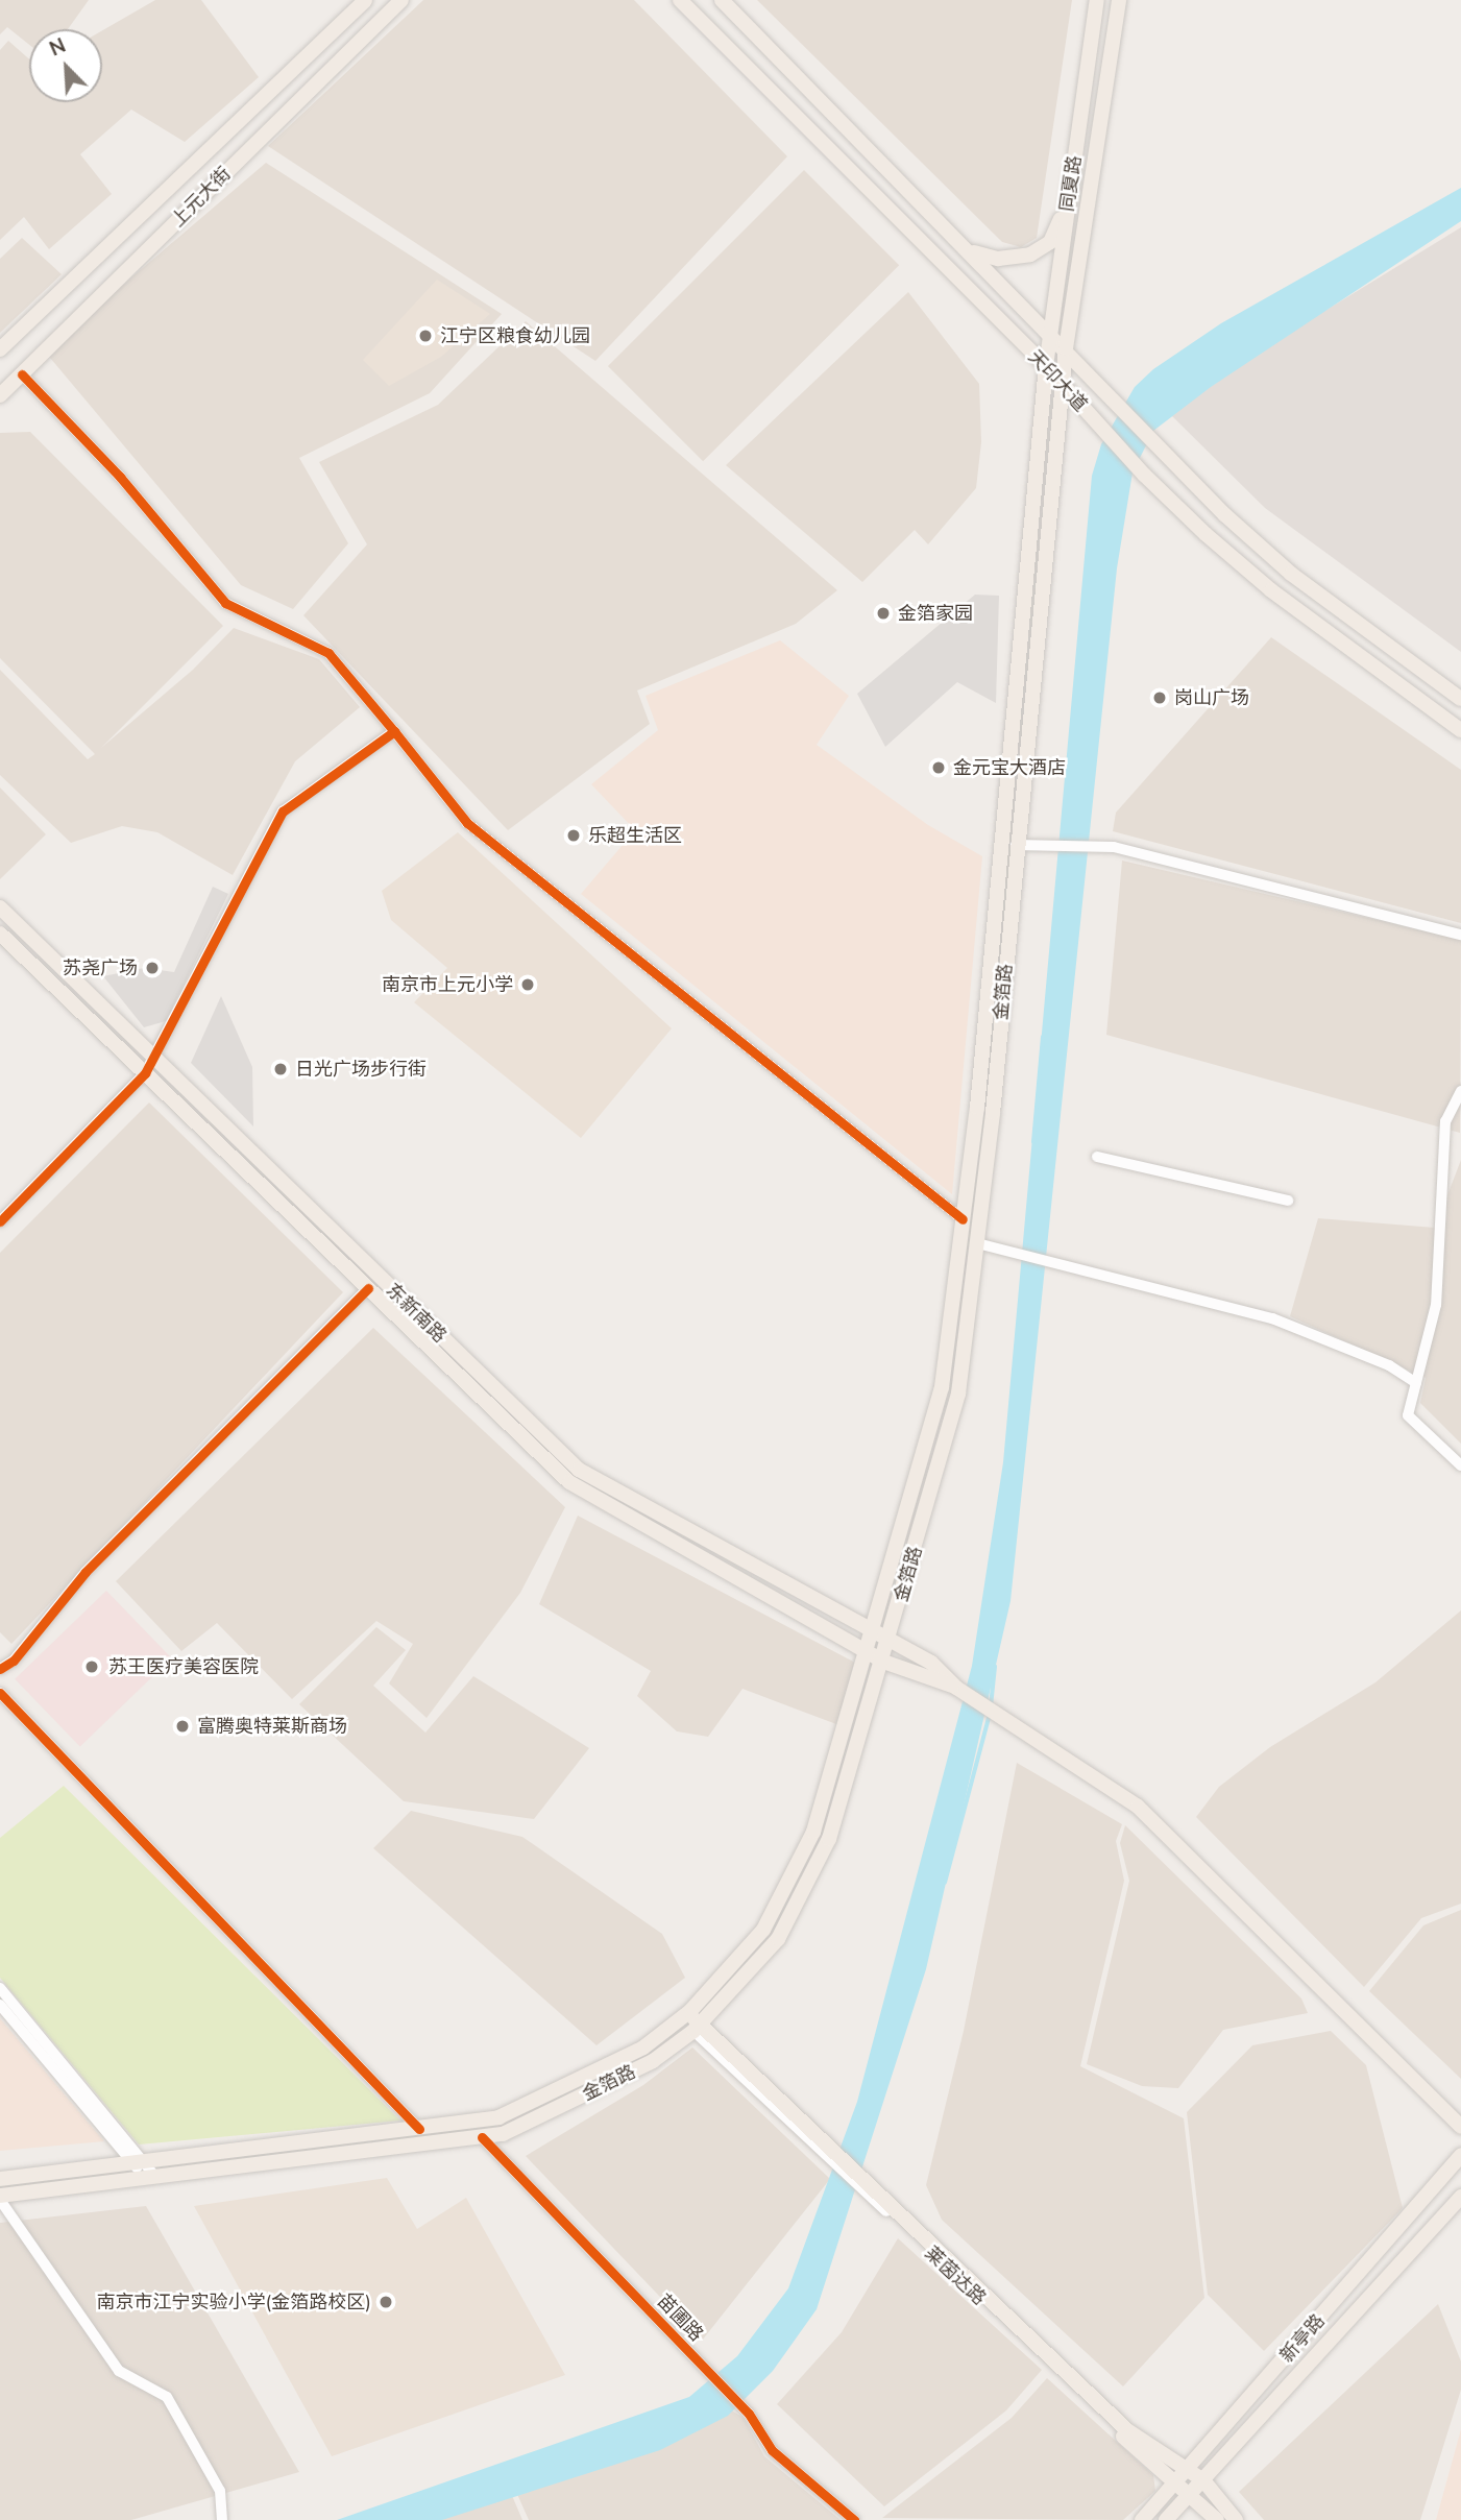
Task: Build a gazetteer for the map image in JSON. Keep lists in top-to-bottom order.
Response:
{
  "streets": {
    "main road": [
      "同夏路",
      "上元大街",
      "天印大道",
      "金箔路",
      "东新南路",
      "莱茵达路",
      "新亭路"
    ],
    "street": ["苗圃路"]
  },
  "crossings": [
    ["同夏路", "天印大道"],
    ["同夏路", "金箔路"],
    ["天印大道", "金箔路"],
    ["金箔路", "东新南路"],
    ["金箔路", "苗圃路"],
    ["莱茵达路", "新亭路"]
  ],
  "places": [
    "江宁区粮食幼儿园",
    "金箔家园",
    "岗山广场",
    "金元宝大酒店",
    "乐超生活区",
    "苏尧广场",
    "南京市上元小学",
    "日光广场步行街",
    "苏王医疗美容医院",
    "富腾奥特莱斯商场",
    "南京市江宁实验小学(金箔路校区)"
  ],
  "north": "top left"
}
